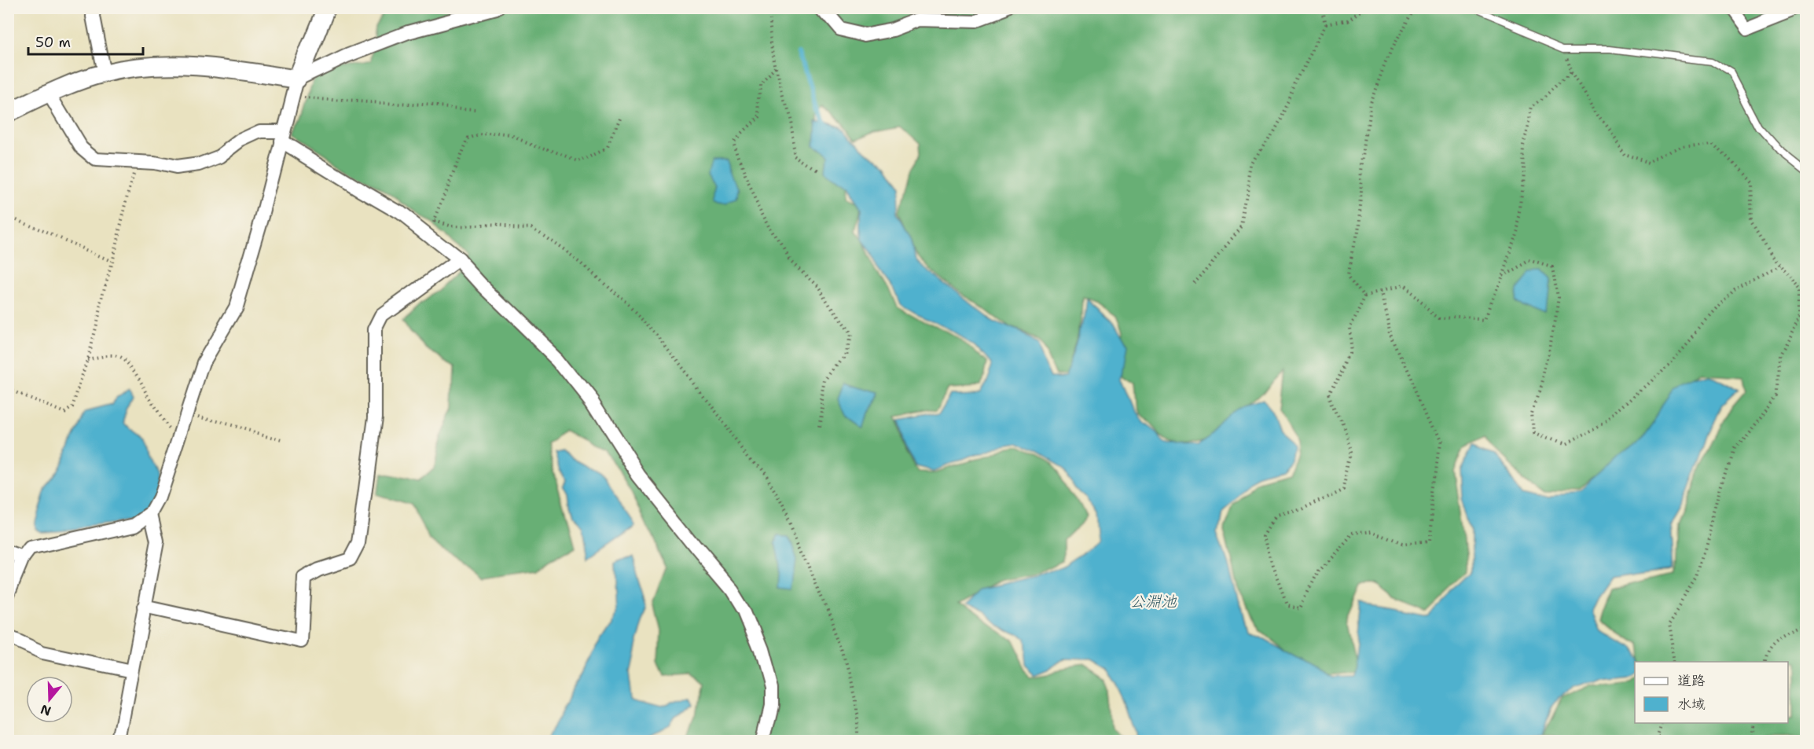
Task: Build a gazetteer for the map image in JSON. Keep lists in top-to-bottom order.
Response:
{
  "water": ["公淵池"],
  "legend": ["道路", "水域"],
  "scale_bar": "50 m",
  "north": "bottom"
}
